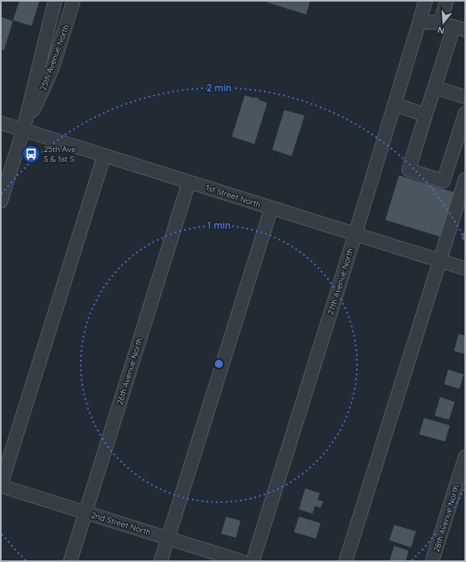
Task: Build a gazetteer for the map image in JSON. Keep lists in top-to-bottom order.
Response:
{
  "streets": {
    "street": [
      "25th Avenue North",
      "1st Street North",
      "27th Avenue North",
      "26th Avenue North",
      "28th Avenue North",
      "2nd Street North"
    ]
  },
  "crossings": [
    ["25th Avenue North", "1st Street North"],
    ["1st Street North", "27th Avenue North"],
    ["1st Street North", "26th Avenue North"],
    ["26th Avenue North", "2nd Street North"]
  ],
  "places": {
    "bus stop": ["25th Ave S & 1st S"]
  },
  "north": "bottom",
  "rings": ["2 min", "1 min"]
}
